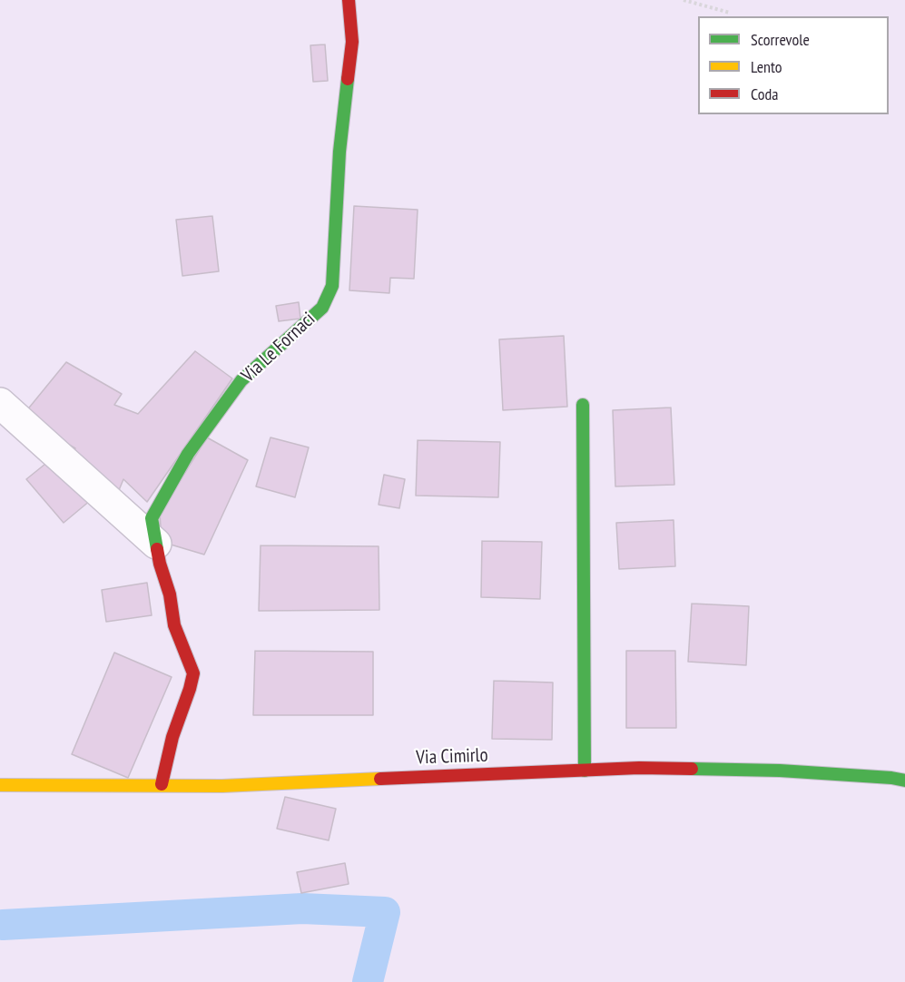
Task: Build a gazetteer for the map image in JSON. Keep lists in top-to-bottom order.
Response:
{
  "streets": {
    "street": ["Via Le Fornaci", "Via Cimirlo"]
  },
  "crossings": [
    ["Via Le Fornaci", "Via Cimirlo"]
  ],
  "legend": ["Scorrevole", "Lento", "Coda"]
}
